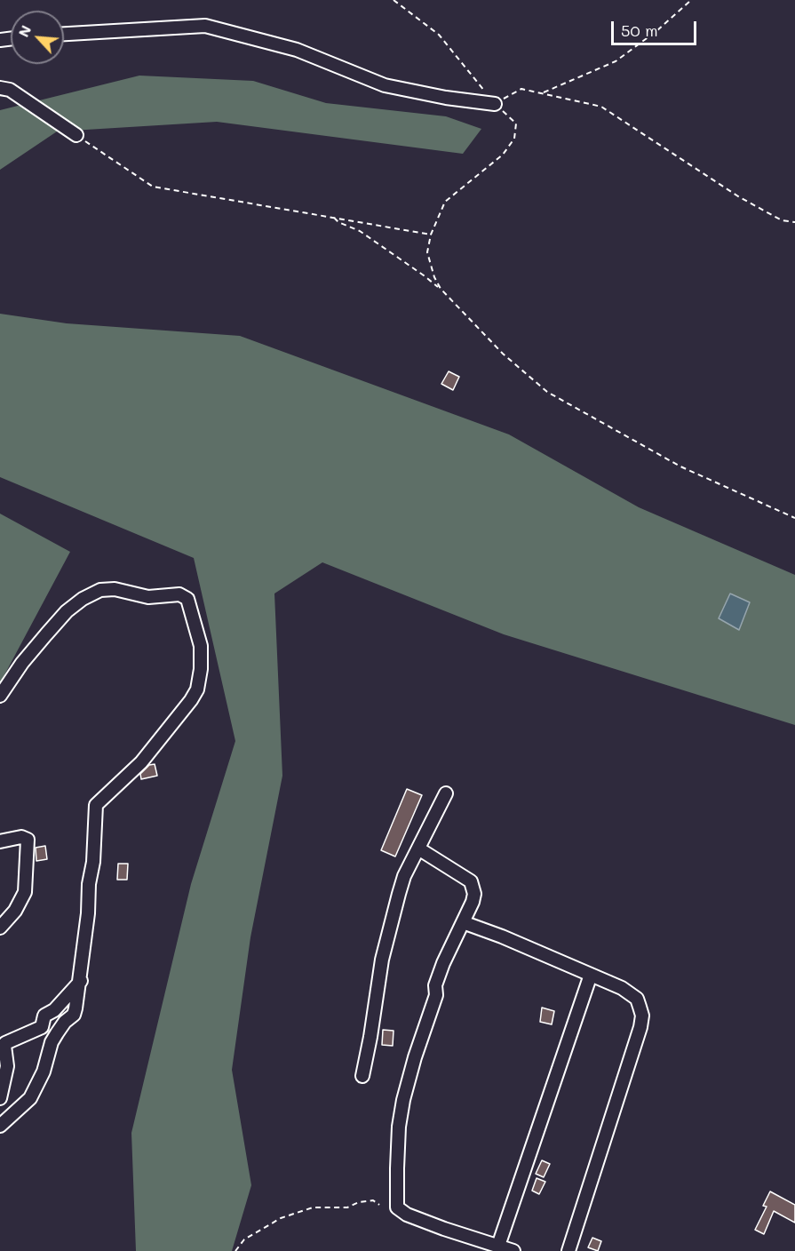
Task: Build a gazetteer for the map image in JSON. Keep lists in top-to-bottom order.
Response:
{
  "scale_bar": "50 m",
  "north": "top left"
}
